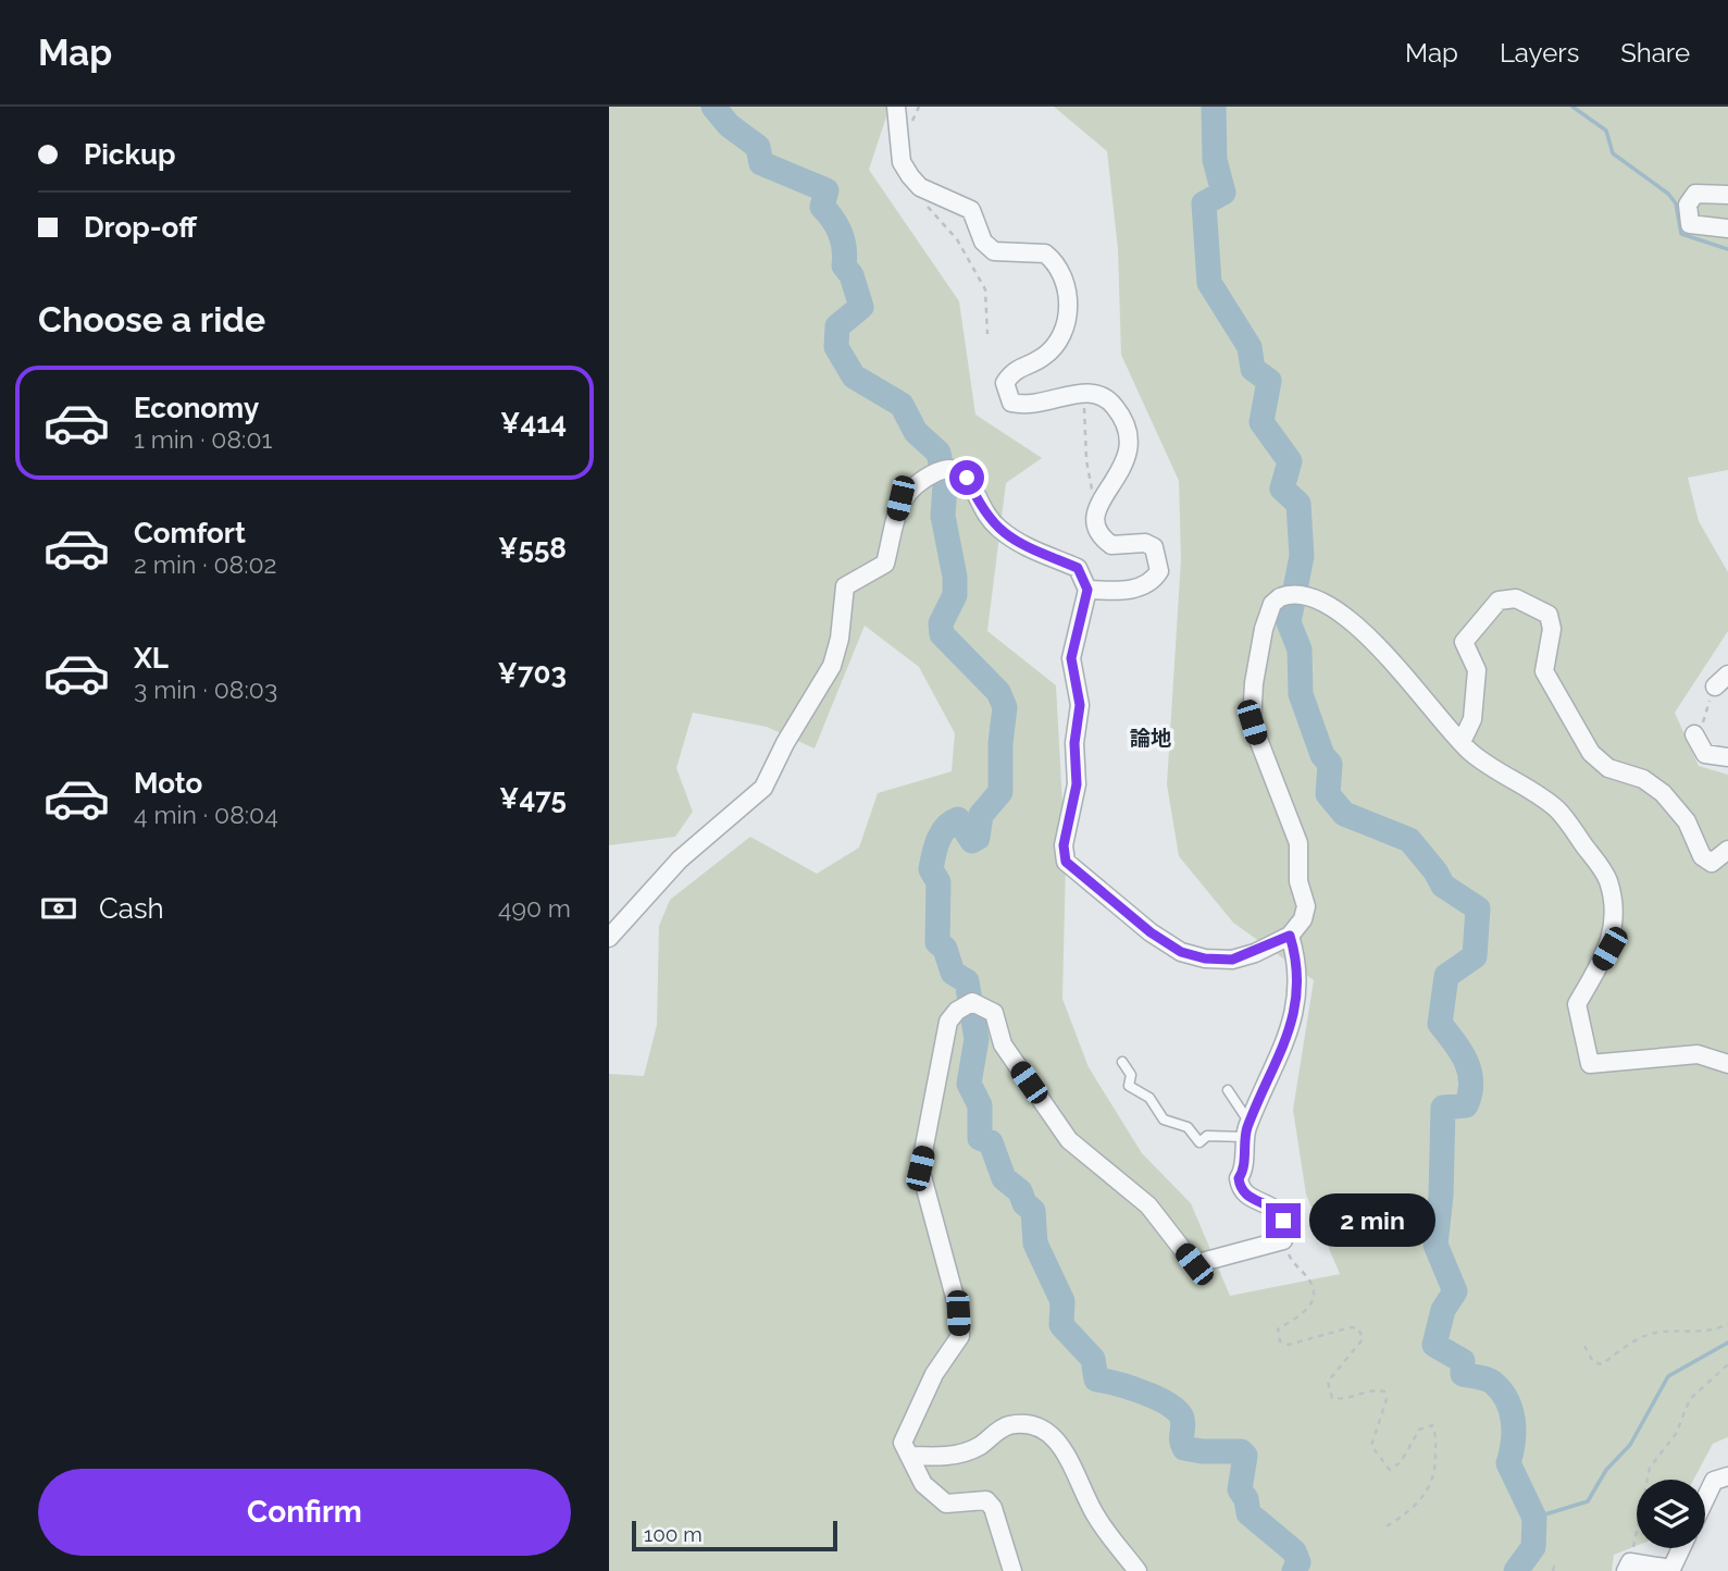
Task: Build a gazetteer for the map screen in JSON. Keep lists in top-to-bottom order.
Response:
{
  "districts": ["論地"],
  "scale_bar": "100 m",
  "page": {
    "header": "Map",
    "nav": ["Map", "Layers", "Share"],
    "banner": ["Pickup", "Drop-off"],
    "heading": "Choose a ride",
    "list": [
      {
        "name": "Economy",
        "note": "1 min · 08:01",
        "value": "¥414"
      },
      {
        "name": "Comfort",
        "note": "2 min · 08:02",
        "value": "¥558"
      },
      {
        "name": "XL",
        "note": "3 min · 08:03",
        "value": "¥703"
      },
      {
        "name": "Moto",
        "note": "4 min · 08:04",
        "value": "¥475"
      }
    ],
    "pay": ["Cash", "490 m"],
    "bubble": "2 min",
    "buttons": "Confirm",
    "scale": "100 m"
  }
}
